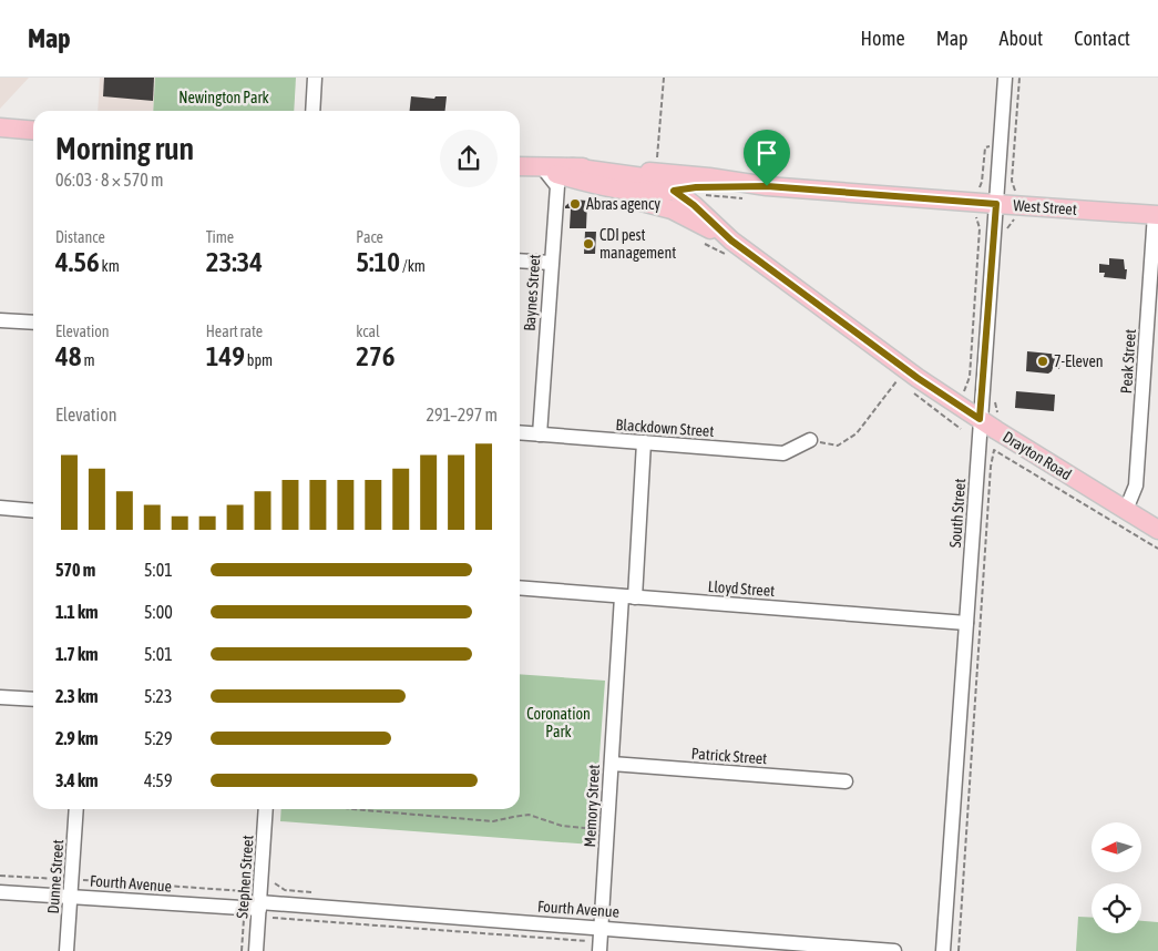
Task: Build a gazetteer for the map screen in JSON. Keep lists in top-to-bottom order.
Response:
{
  "streets": {
    "main road": ["West Street", "Drayton Road"],
    "street": [
      "Baynes Street",
      "Peak Street",
      "Blackdown Street",
      "South Street",
      "Lloyd Street",
      "Patrick Street",
      "Memory Street",
      "Dunne Street",
      "Stephen Street",
      "Fourth Avenue"
    ]
  },
  "crossings": [
    ["West Street", "Peak Street"],
    ["West Street", "South Street"],
    ["Baynes Street", "Blackdown Street"],
    ["Peak Street", "Drayton Road"],
    ["Blackdown Street", "Memory Street"],
    ["Drayton Road", "South Street"],
    ["South Street", "Lloyd Street"],
    ["Lloyd Street", "Memory Street"],
    ["Patrick Street", "Memory Street"],
    ["Memory Street", "Fourth Avenue"],
    ["Dunne Street", "Fourth Avenue"],
    ["Stephen Street", "Fourth Avenue"]
  ],
  "parks": ["Newington Park", "Coronation Park"],
  "places": ["Abras agency", "CDI pest management", "7-Eleven"],
  "north": "left",
  "page": {
    "header": "Map",
    "nav": [
      "Home",
      "Map",
      "About",
      "Contact"
    ],
    "heading": ["Morning run", "06:03 · 8 × 570 m"],
    "stats": [
      ["Distance", "4.56 km"],
      ["Time", "23:34"],
      ["Pace", "5:10 /km"],
      ["Elevation", "48 m"],
      ["Heart rate", "149 bpm"],
      ["kcal", "276"]
    ],
    "chart": ["Elevation", "291–297 m"],
    "list": [
      {
        "name": "570 m",
        "note": "5:01"
      },
      {
        "name": "1.1 km",
        "note": "5:00"
      },
      {
        "name": "1.7 km",
        "note": "5:01"
      },
      {
        "name": "2.3 km",
        "note": "5:23"
      },
      {
        "name": "2.9 km",
        "note": "5:29"
      },
      {
        "name": "3.4 km",
        "note": "4:59"
      }
    ]
  }
}
